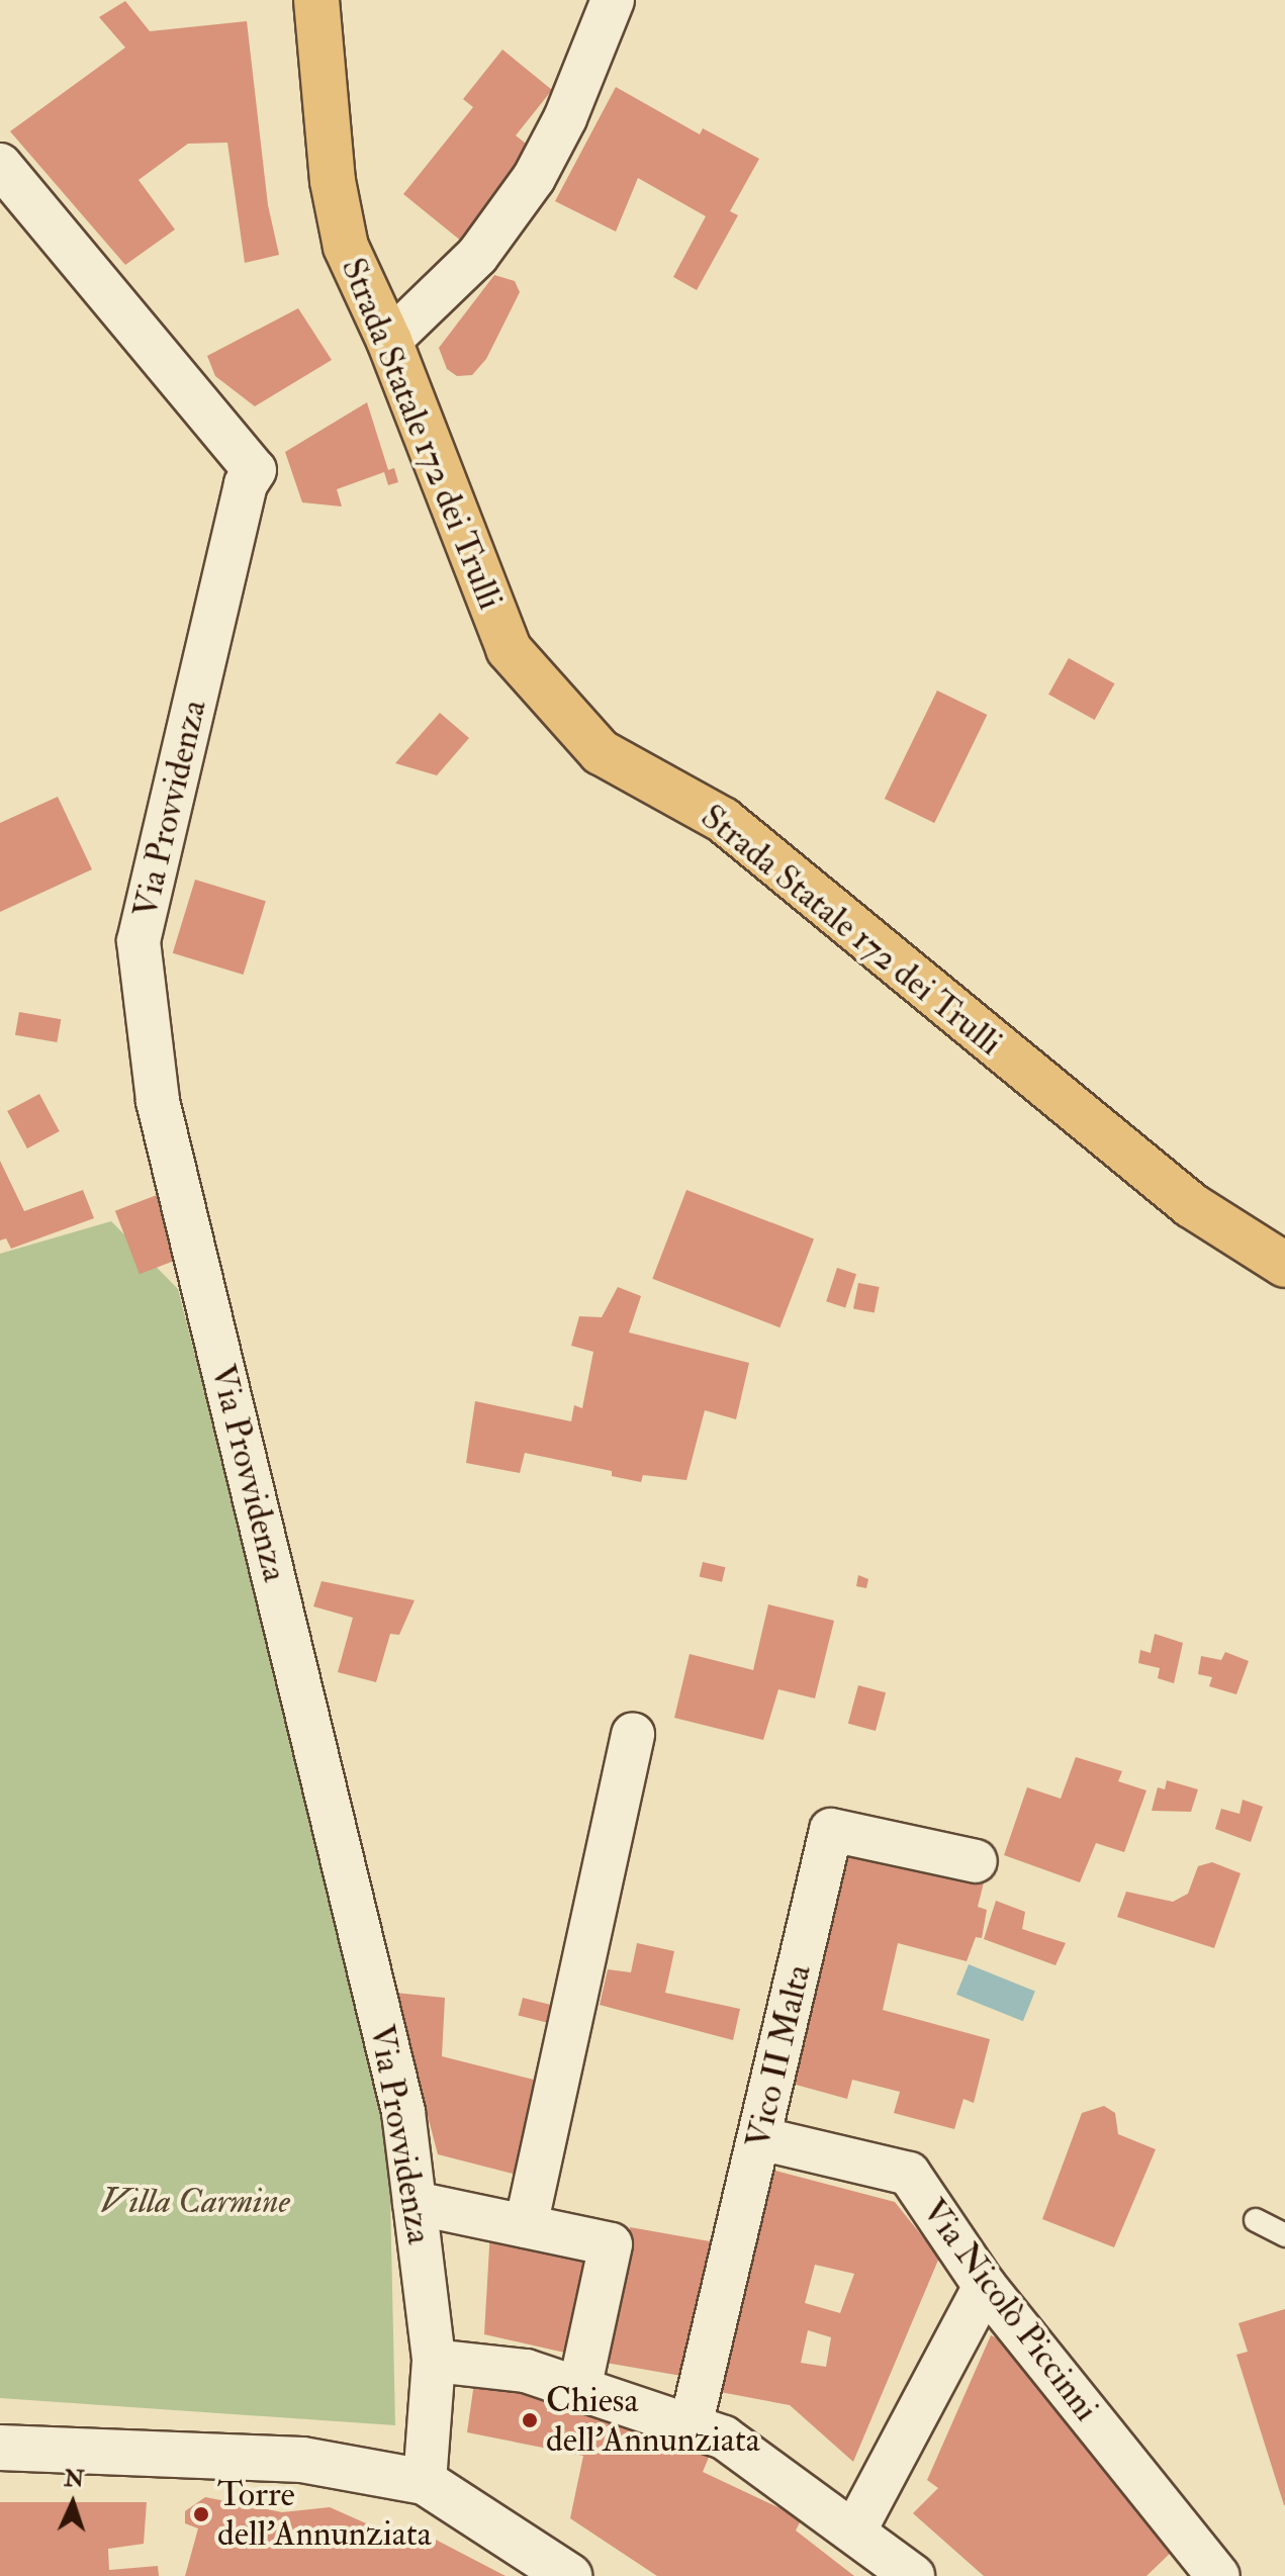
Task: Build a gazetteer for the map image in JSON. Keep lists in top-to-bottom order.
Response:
{
  "streets": {
    "main road": ["Strada Statale 172 dei Trulli"],
    "street": ["Via Provvidenza", "Vico II Malta", "Via Nicolò Piccinni"]
  },
  "crossings": [
    ["Vico II Malta", "Via Nicolò Piccinni"]
  ],
  "parks": ["Villa Carmine"],
  "places": ["Chiesa dell'Annunziata", "Torre dell'Annunziata"],
  "north": "top"
}
